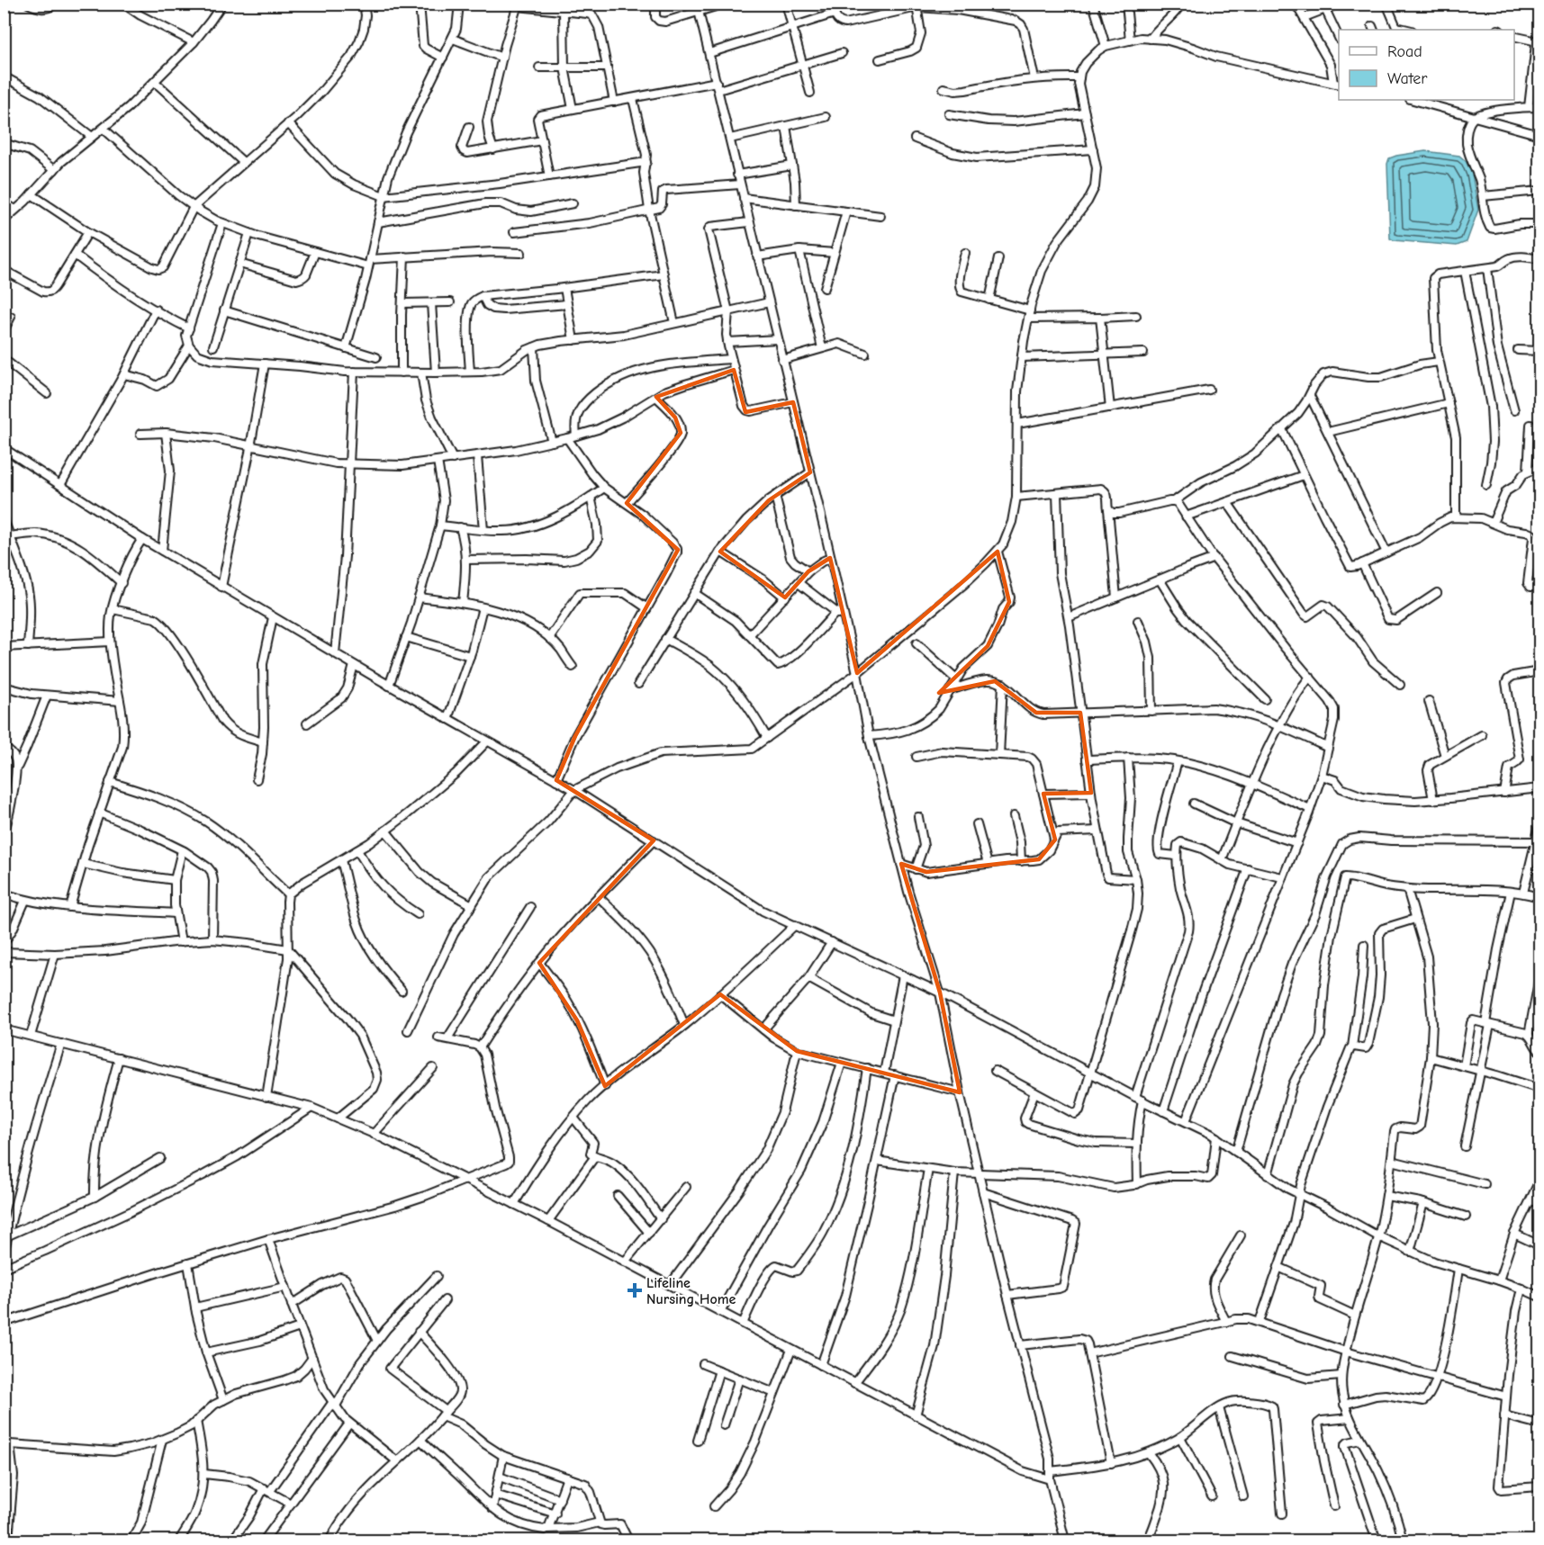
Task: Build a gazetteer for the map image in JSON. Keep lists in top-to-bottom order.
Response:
{
  "places": {
    "health": ["Lifeline Nursing Home"]
  },
  "legend": ["Road", "Water"]
}
